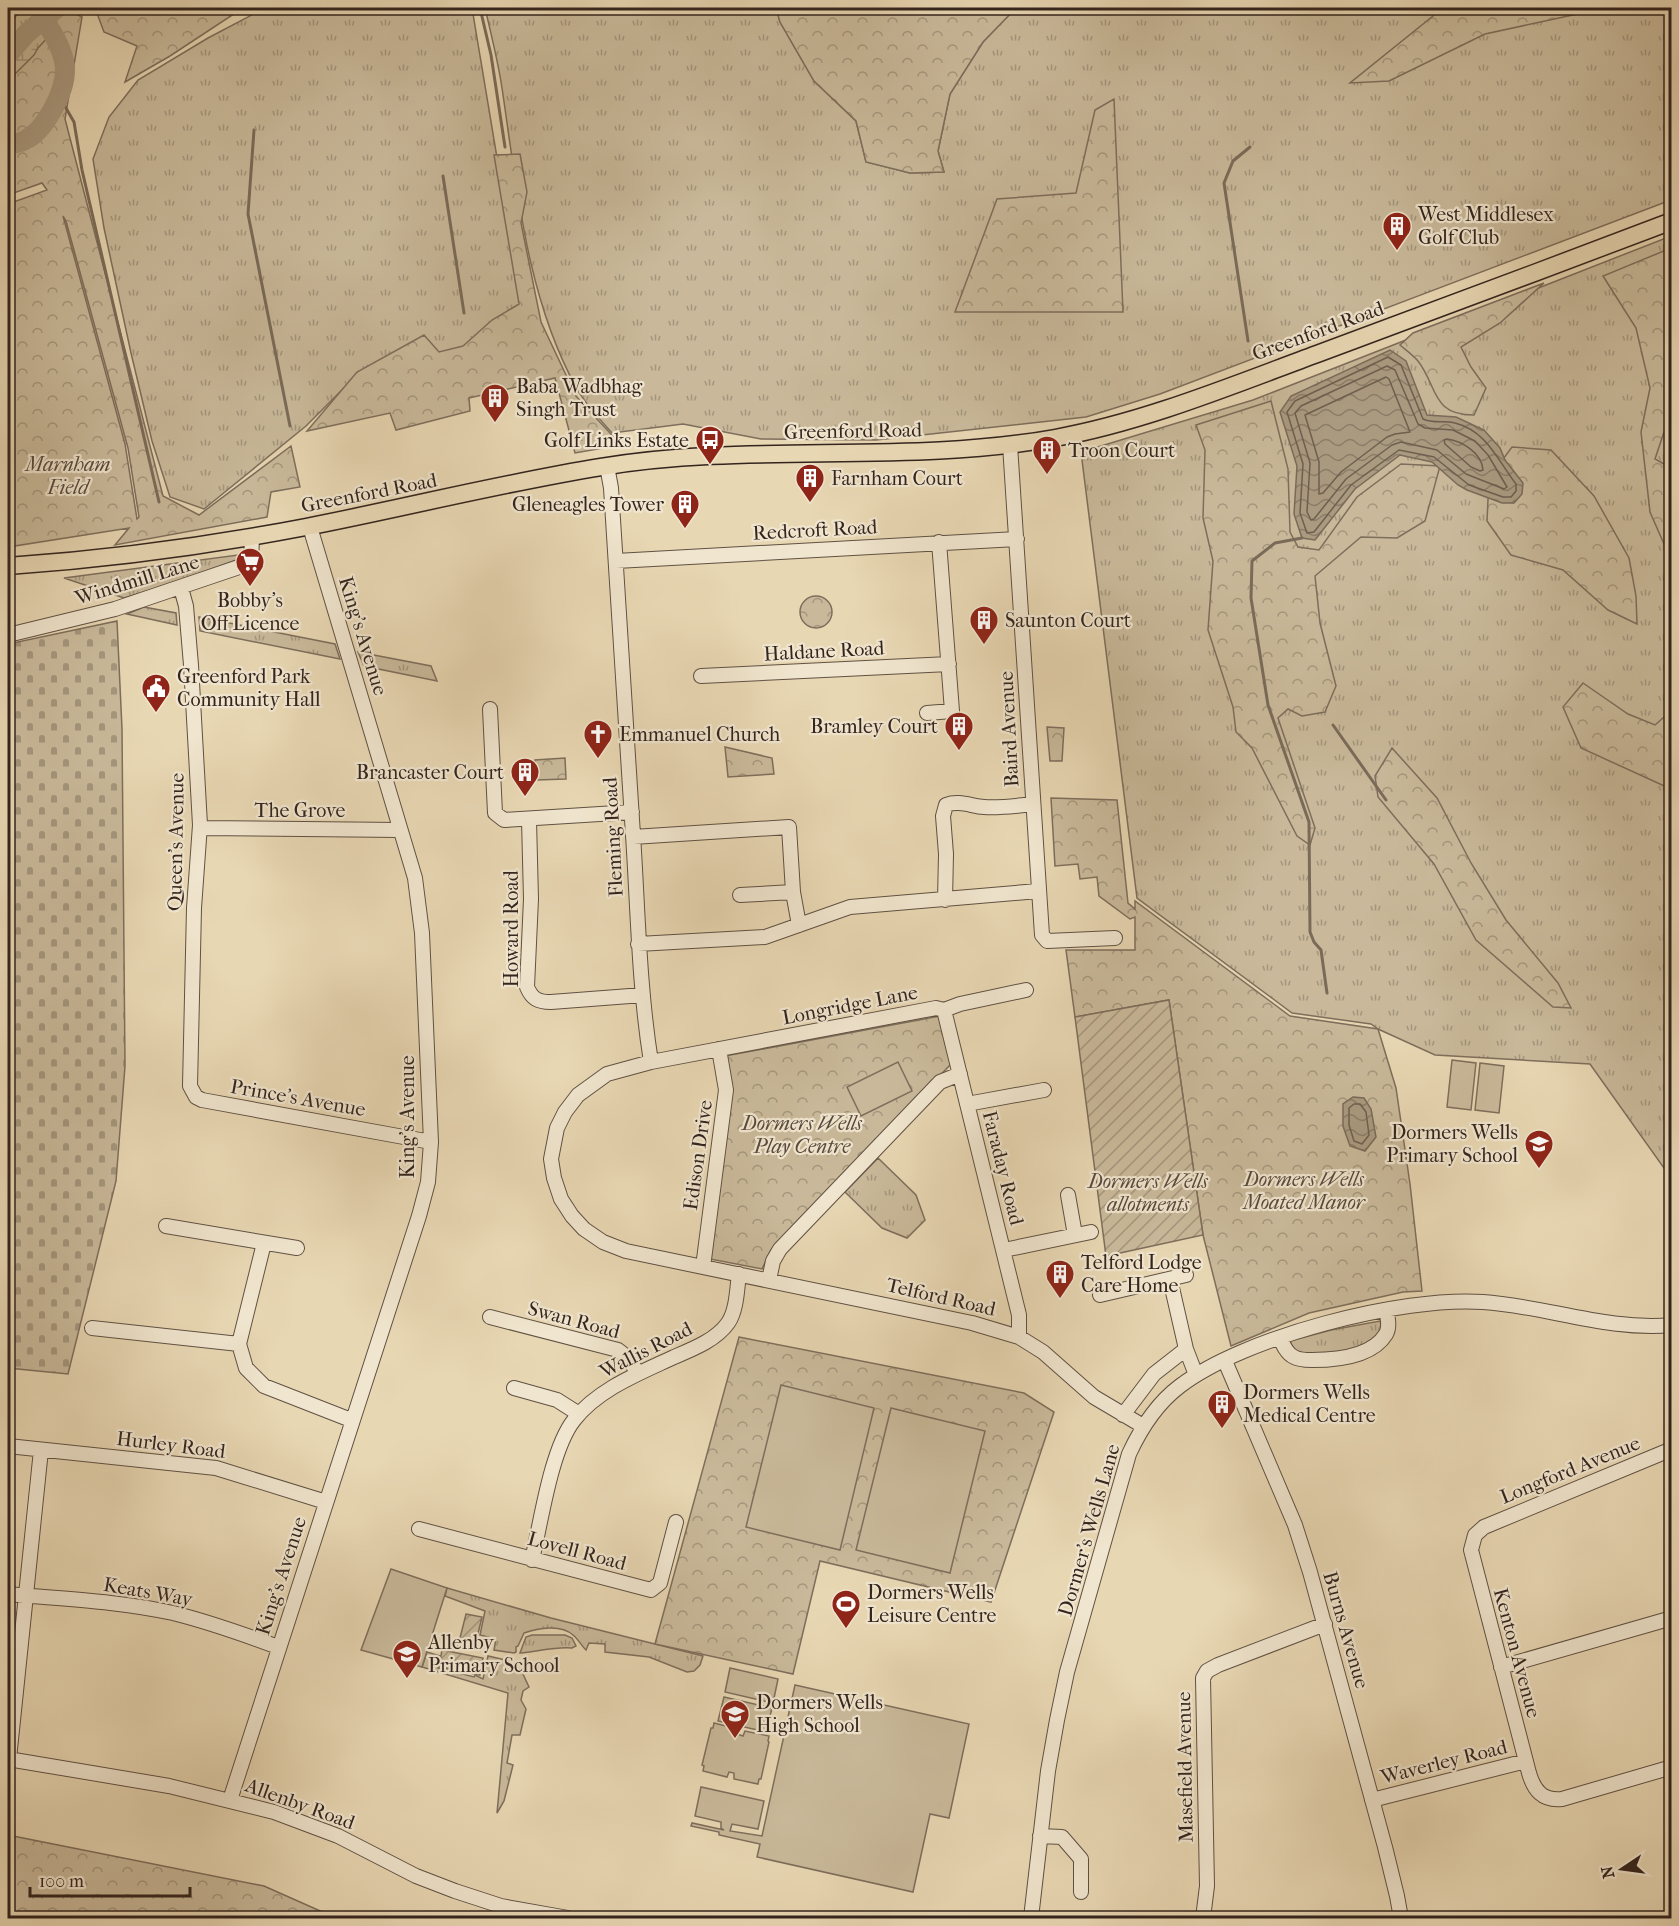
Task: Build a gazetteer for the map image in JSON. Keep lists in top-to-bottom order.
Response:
{
  "streets": {
    "main road": ["Greenford Road"],
    "street": [
      "Redcroft Road",
      "Windmill Lane",
      "King's Avenue",
      "Haldane Road",
      "Baird Avenue",
      "The Grove",
      "Fleming Road",
      "Queen's Avenue",
      "Howard Road",
      "Longridge Lane",
      "Prince's Avenue",
      "Edison Drive",
      "Faraday Road",
      "Telford Road",
      "Swan Road",
      "Wallis Road",
      "Hurley Road",
      "Longford Avenue",
      "Dormer’s Wells Lane",
      "Lovell Road",
      "Keats Way",
      "Burns Avenue",
      "Kenton Avenue",
      "Waverley Road",
      "Masefield Avenue",
      "Allenby Road"
    ]
  },
  "crossings": [
    ["Greenford Road", "Windmill Lane"],
    ["Greenford Road", "King's Avenue"],
    ["Greenford Road", "Baird Avenue"],
    ["Greenford Road", "Fleming Road"],
    ["Redcroft Road", "Baird Avenue"],
    ["Redcroft Road", "Fleming Road"],
    ["Windmill Lane", "Queen's Avenue"],
    ["King's Avenue", "The Grove"],
    ["King's Avenue", "Prince's Avenue"],
    ["King's Avenue", "Hurley Road"],
    ["King's Avenue", "Keats Way"],
    ["King's Avenue", "Allenby Road"],
    ["The Grove", "Queen's Avenue"],
    ["Fleming Road", "Howard Road"],
    ["Fleming Road", "Longridge Lane"],
    ["Fleming Road", "Telford Road"],
    ["Queen's Avenue", "Prince's Avenue"],
    ["Longridge Lane", "Edison Drive"],
    ["Longridge Lane", "Faraday Road"],
    ["Longridge Lane", "Telford Road"],
    ["Edison Drive", "Telford Road"],
    ["Faraday Road", "Telford Road"],
    ["Telford Road", "Wallis Road"],
    ["Telford Road", "Dormer’s Wells Lane"],
    ["Swan Road", "Wallis Road"],
    ["Wallis Road", "Lovell Road"],
    ["Longford Avenue", "Kenton Avenue"],
    ["Dormer’s Wells Lane", "Burns Avenue"],
    ["Burns Avenue", "Waverley Road"],
    ["Burns Avenue", "Masefield Avenue"],
    ["Kenton Avenue", "Waverley Road"]
  ],
  "parks": [
    "Marnham Field",
    "Dormers Wells Play Centre",
    "Dormers Wells Moated Manor",
    "Dormers Wells allotments"
  ],
  "places": {
    "building": [
      "West Middlesex Golf Club",
      "Baba Wadbhag Singh Trust",
      "Troon Court",
      "Farnham Court",
      "Gleneagles Tower",
      "Saunton Court",
      "Bramley Court",
      "Brancaster Court",
      "Telford Lodge Care Home",
      "Dormers Wells Medical Centre"
    ],
    "bus stop": ["Golf Links Estate"],
    "supermarket": ["Bobby's Off Licence"],
    "public building": ["Greenford Park Community Hall"],
    "church": ["Emmanuel Church"],
    "school or university": ["Dormers Wells Primary School", "Allenby Primary School", "Dormers Wells High School"],
    "sports": ["Dormers Wells Leisure Centre"]
  },
  "scale_bar": "100 m",
  "north": "left"
}
